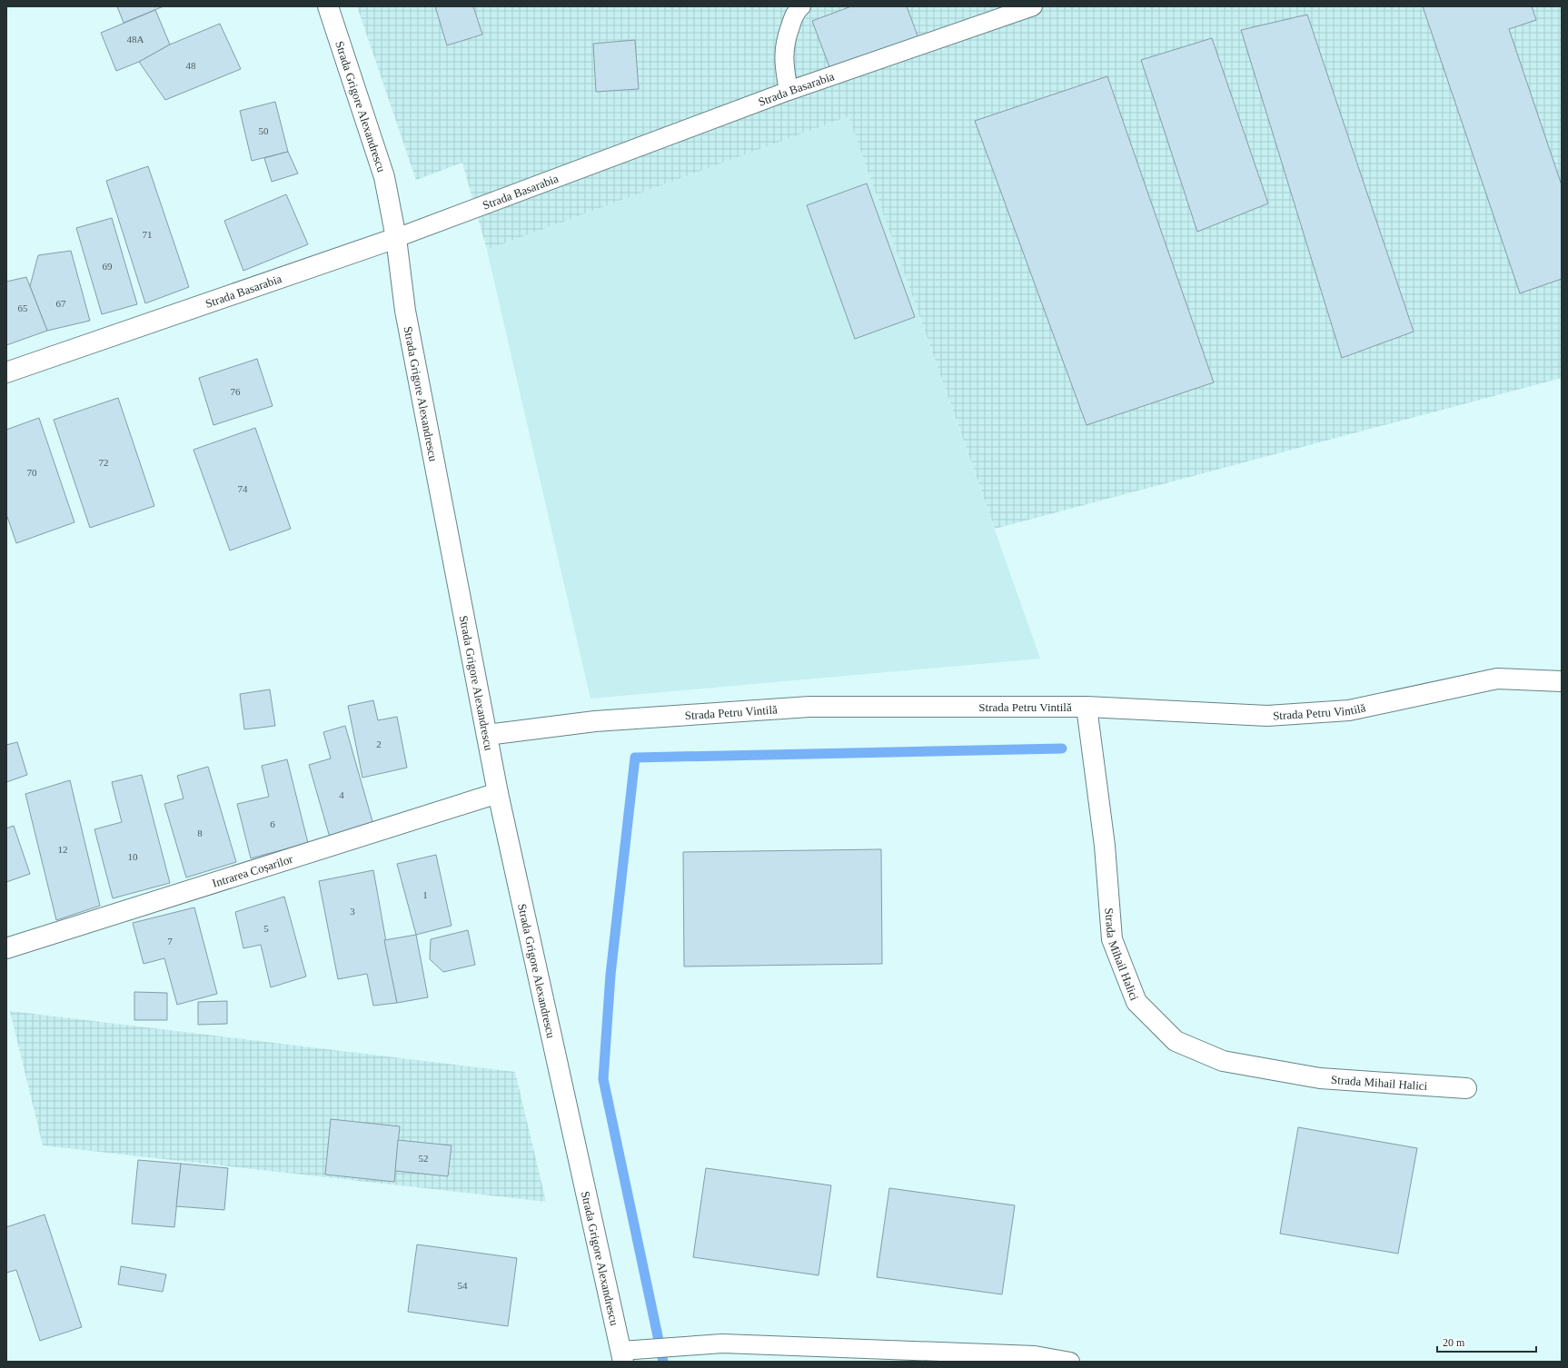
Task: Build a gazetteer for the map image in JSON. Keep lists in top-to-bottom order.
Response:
{
  "streets": {
    "street": [
      "Strada Basarabia",
      "Strada Grigore Alexandrescu",
      "Strada Petru Vintilă",
      "Intrarea Coșarilor",
      "Strada Mihail Halici"
    ]
  },
  "crossings": [
    ["Strada Basarabia", "Strada Grigore Alexandrescu"],
    ["Strada Grigore Alexandrescu", "Strada Petru Vintilă"],
    ["Strada Grigore Alexandrescu", "Intrarea Coșarilor"],
    ["Strada Petru Vintilă", "Strada Mihail Halici"]
  ],
  "house_numbers": [
    "48A",
    "48",
    "50",
    "71",
    "69",
    "67",
    "65",
    "76",
    "72",
    "70",
    "74",
    "2",
    "4",
    "6",
    "8",
    "12",
    "10",
    "1",
    "3",
    "5",
    "7",
    "52",
    "54"
  ],
  "scale_bar": "20 m"
}
